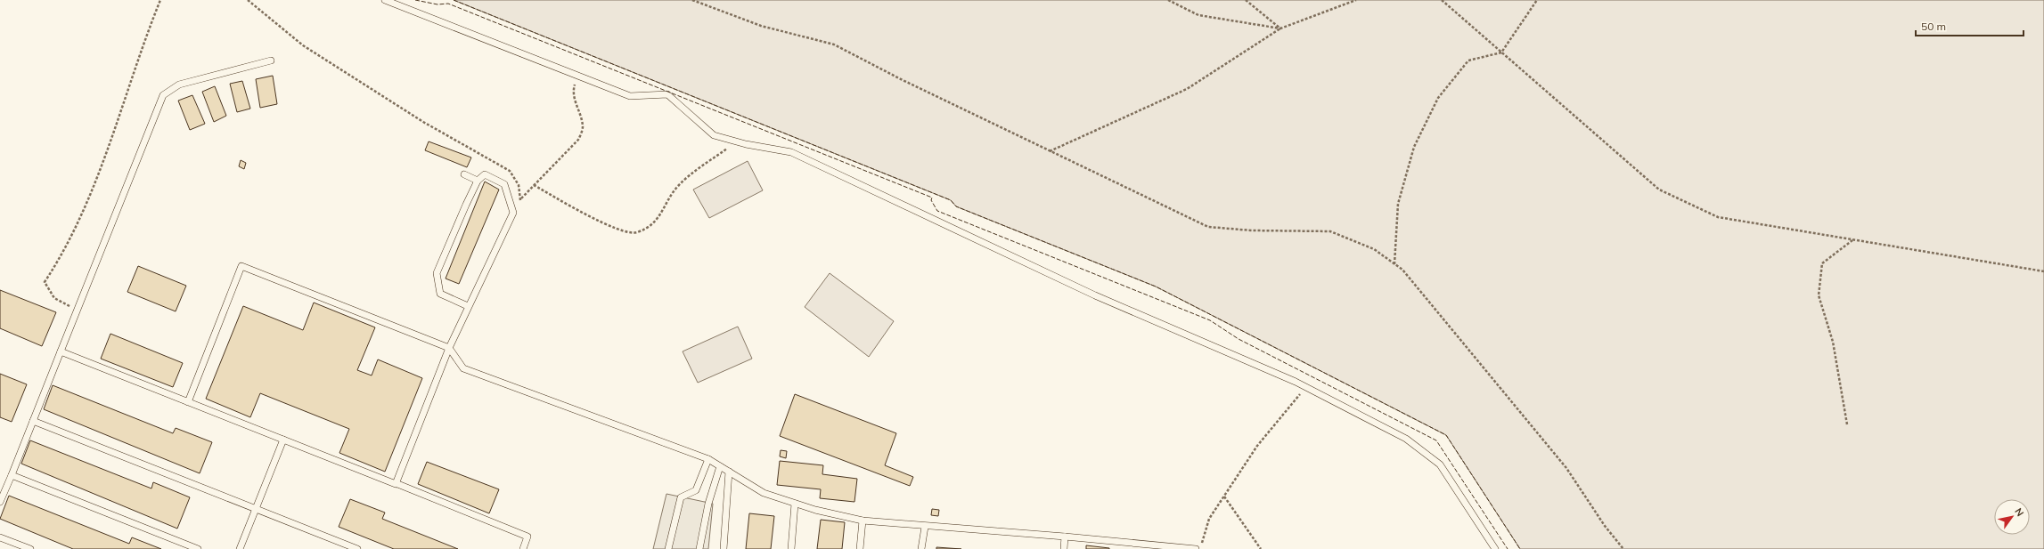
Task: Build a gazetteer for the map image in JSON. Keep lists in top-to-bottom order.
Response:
{
  "scale_bar": "50 m",
  "north": "top right"
}
